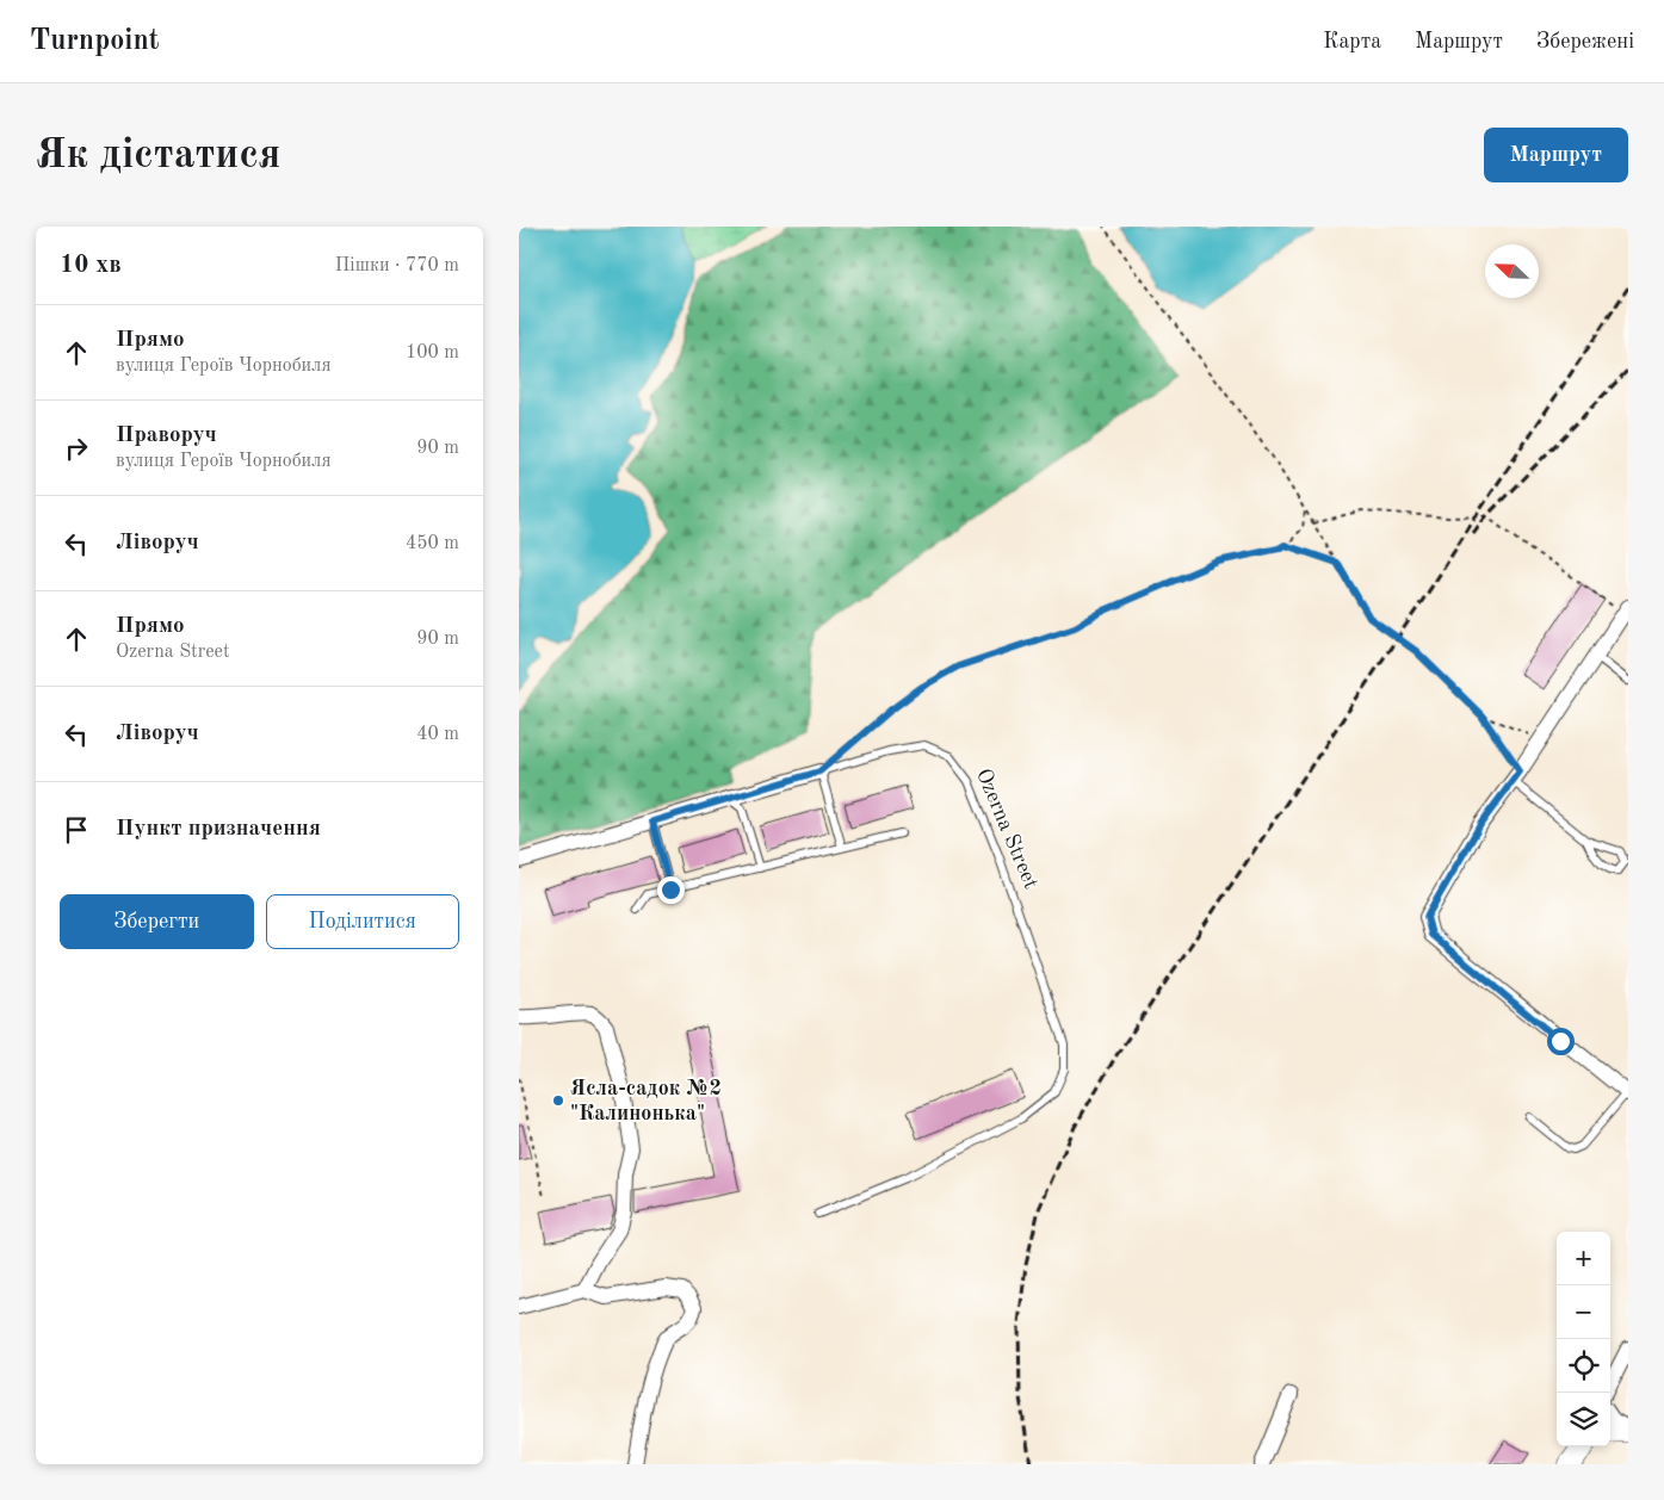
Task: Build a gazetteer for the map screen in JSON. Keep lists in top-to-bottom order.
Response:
{
  "streets": {
    "street": ["Ozerna Street"]
  },
  "places": ["Ясла-садок №2 \"Калинонька\""],
  "north": "top left",
  "page": {
    "header": "Turnpoint",
    "nav": ["Карта", "Маршрут", "Збережені"],
    "buttons": [
      "Маршрут",
      ["Зберегти", "Поділитися"]
    ],
    "title": "Як дістатися",
    "heading": ["10 хв", "Пішки · 770 m"],
    "list": [
      ["Прямо", "вулиця Героїв Чорнобиля", "100 m"],
      ["Праворуч", "вулиця Героїв Чорнобиля", "90 m"],
      ["Ліворуч", "450 m"],
      ["Прямо", "Ozerna Street", "90 m"],
      ["Ліворуч", "40 m"],
      "Пункт призначення"
    ],
    "map_buttons": ["+", "−"]
  }
}
